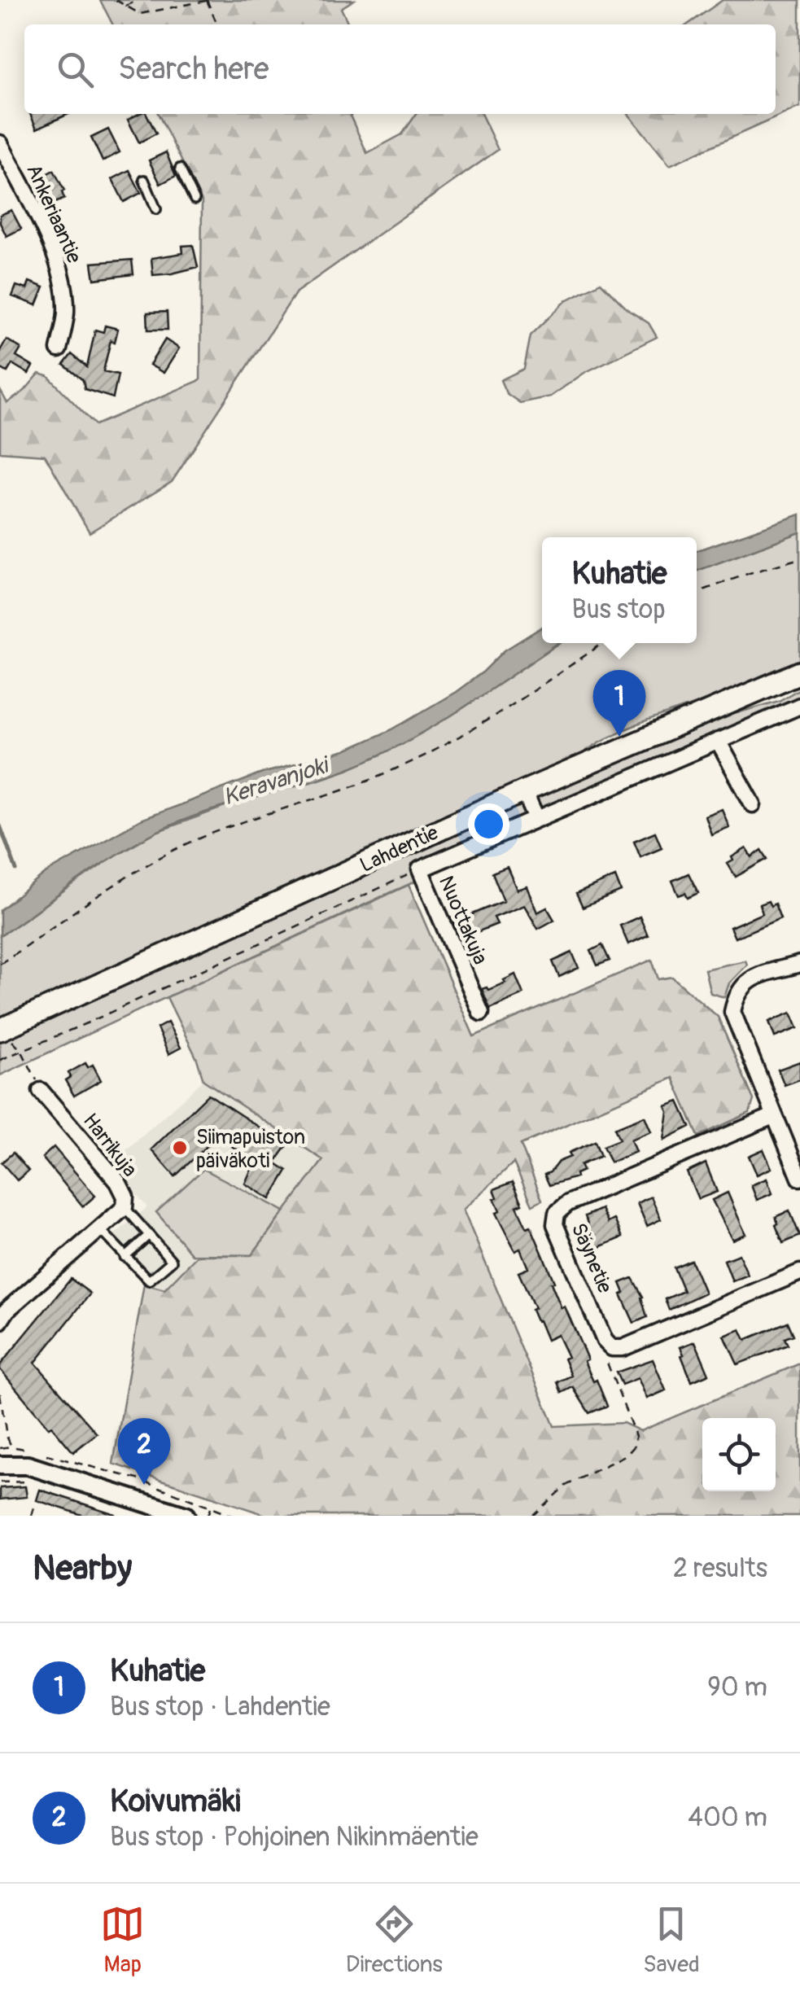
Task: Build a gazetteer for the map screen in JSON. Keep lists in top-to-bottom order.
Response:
{
  "streets": {
    "main road": ["Lahdentie"],
    "street": [
      "Ankeriaantie",
      "Nuottakuja",
      "Harrikuja",
      "Säynetie"
    ]
  },
  "water": ["Keravanjoki"],
  "places": ["Siimapuiston päiväkoti"],
  "page": {
    "search": "Search here",
    "popup": ["Kuhatie", "Bus stop"],
    "pins": ["1", "2"],
    "heading": ["Nearby", "2 results"],
    "list": [
      {
        "mark": "1",
        "name": "Kuhatie",
        "note": "Bus stop · Lahdentie",
        "value": "90 m"
      },
      {
        "mark": "2",
        "name": "Koivumäki",
        "note": "Bus stop · Pohjoinen Nikinmäentie",
        "value": "400 m"
      }
    ],
    "nav": ["Map", "Directions", "Saved"]
  }
}
